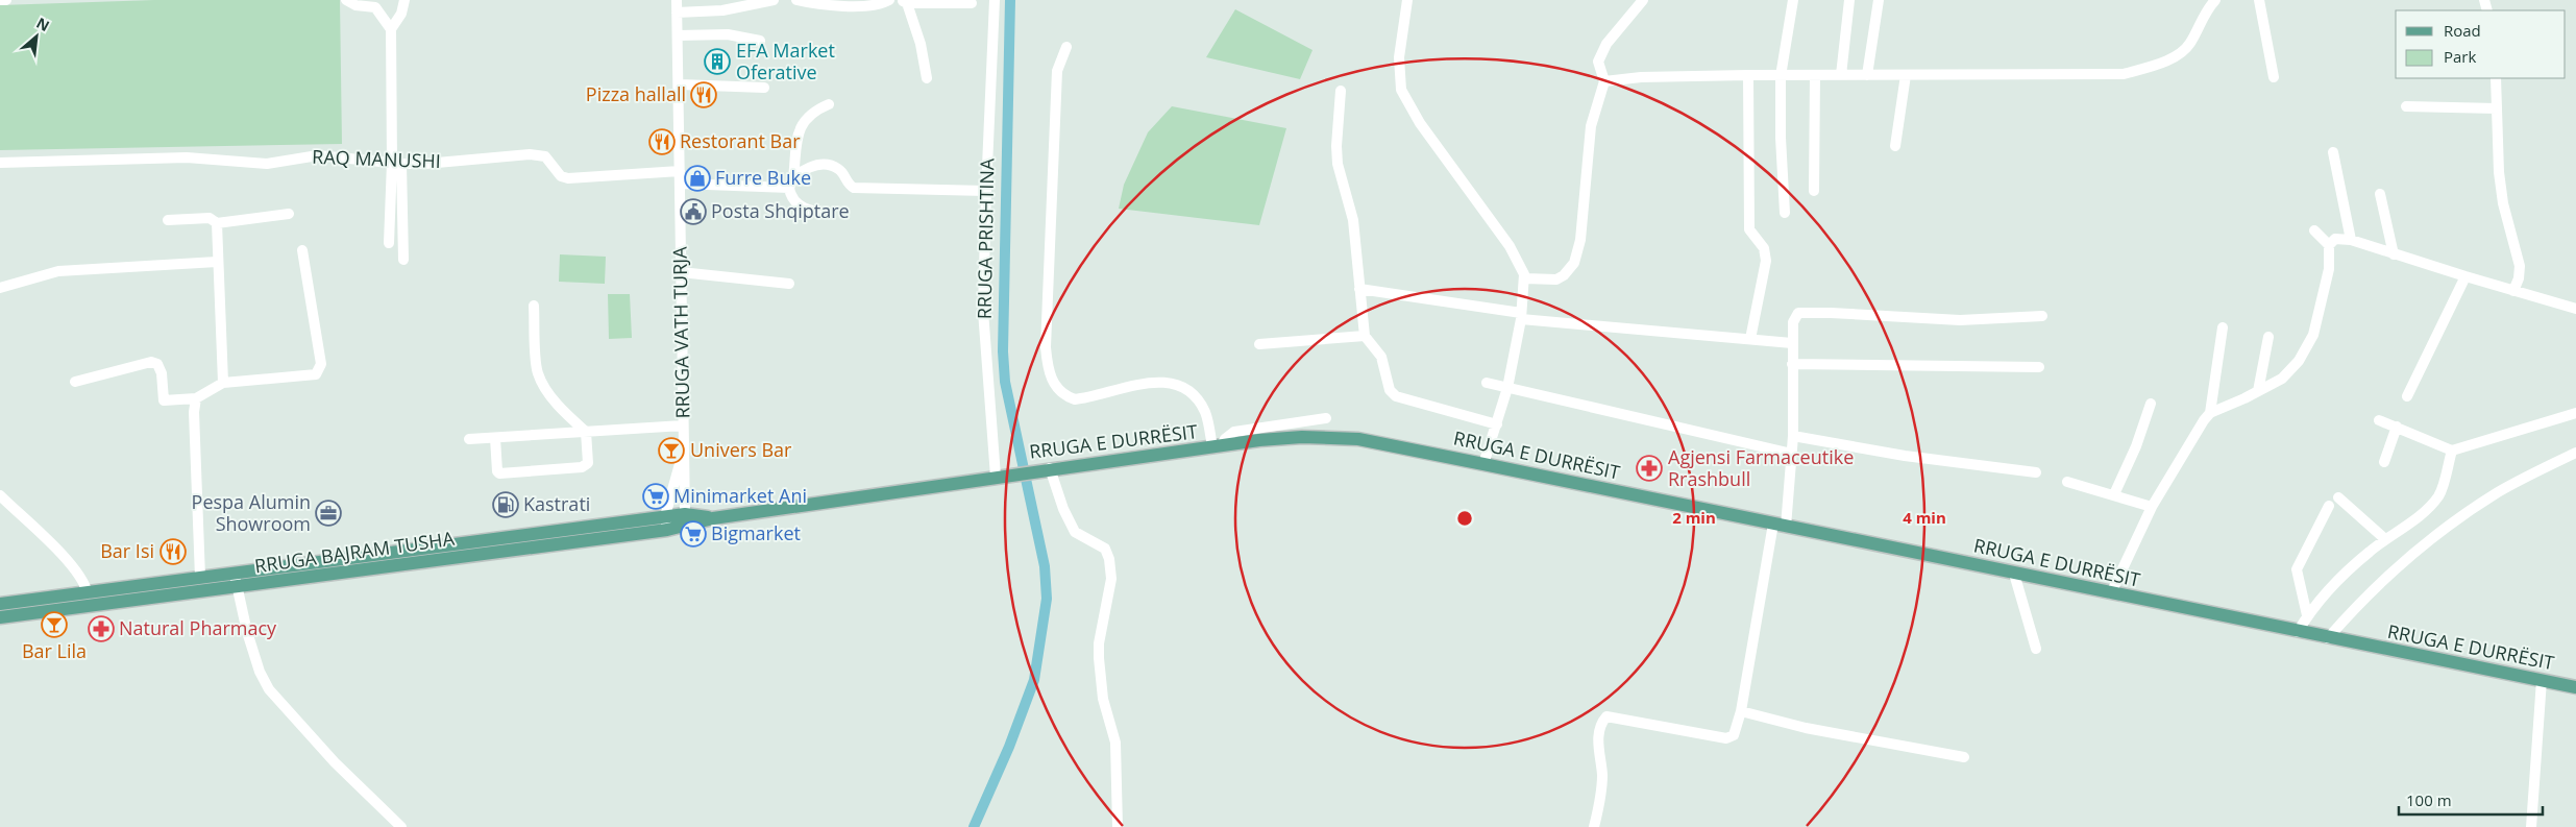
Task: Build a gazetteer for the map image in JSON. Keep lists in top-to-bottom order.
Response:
{
  "streets": {
    "main road": ["RRUGA E DURRËSIT", "RRUGA BAJRAM TUSHA"],
    "street": ["RAQ MANUSHI", "RRUGA PRISHTINA", "RRUGA VATH TURJA"]
  },
  "crossings": [
    ["RAQ MANUSHI", "RRUGA VATH TURJA"],
    ["RRUGA PRISHTINA", "RRUGA E DURRËSIT"],
    ["RRUGA PRISHTINA", "RRUGA BAJRAM TUSHA"],
    ["RRUGA VATH TURJA", "RRUGA BAJRAM TUSHA"],
    ["RRUGA E DURRËSIT", "RRUGA BAJRAM TUSHA"]
  ],
  "places": {
    "building": ["EFA Market Oferative"],
    "restaurant": ["Pizza hallall", "Restorant Bar", "Bar Isi"],
    "shop": ["Furre Buke"],
    "public building": ["Posta Shqiptare"],
    "bar": ["Univers Bar", "Bar Lila"],
    "pharmacy": ["Agjensi Farmaceutike Rrashbull", "Natural Pharmacy"],
    "supermarket": ["Minimarket Ani", "Bigmarket"],
    "fuel station": ["Kastrati"],
    "office": ["Pespa Alumin Showroom"]
  },
  "legend": ["Road", "Park"],
  "scale_bar": "100 m",
  "north": "top right",
  "rings": ["2 min", "4 min"]
}
